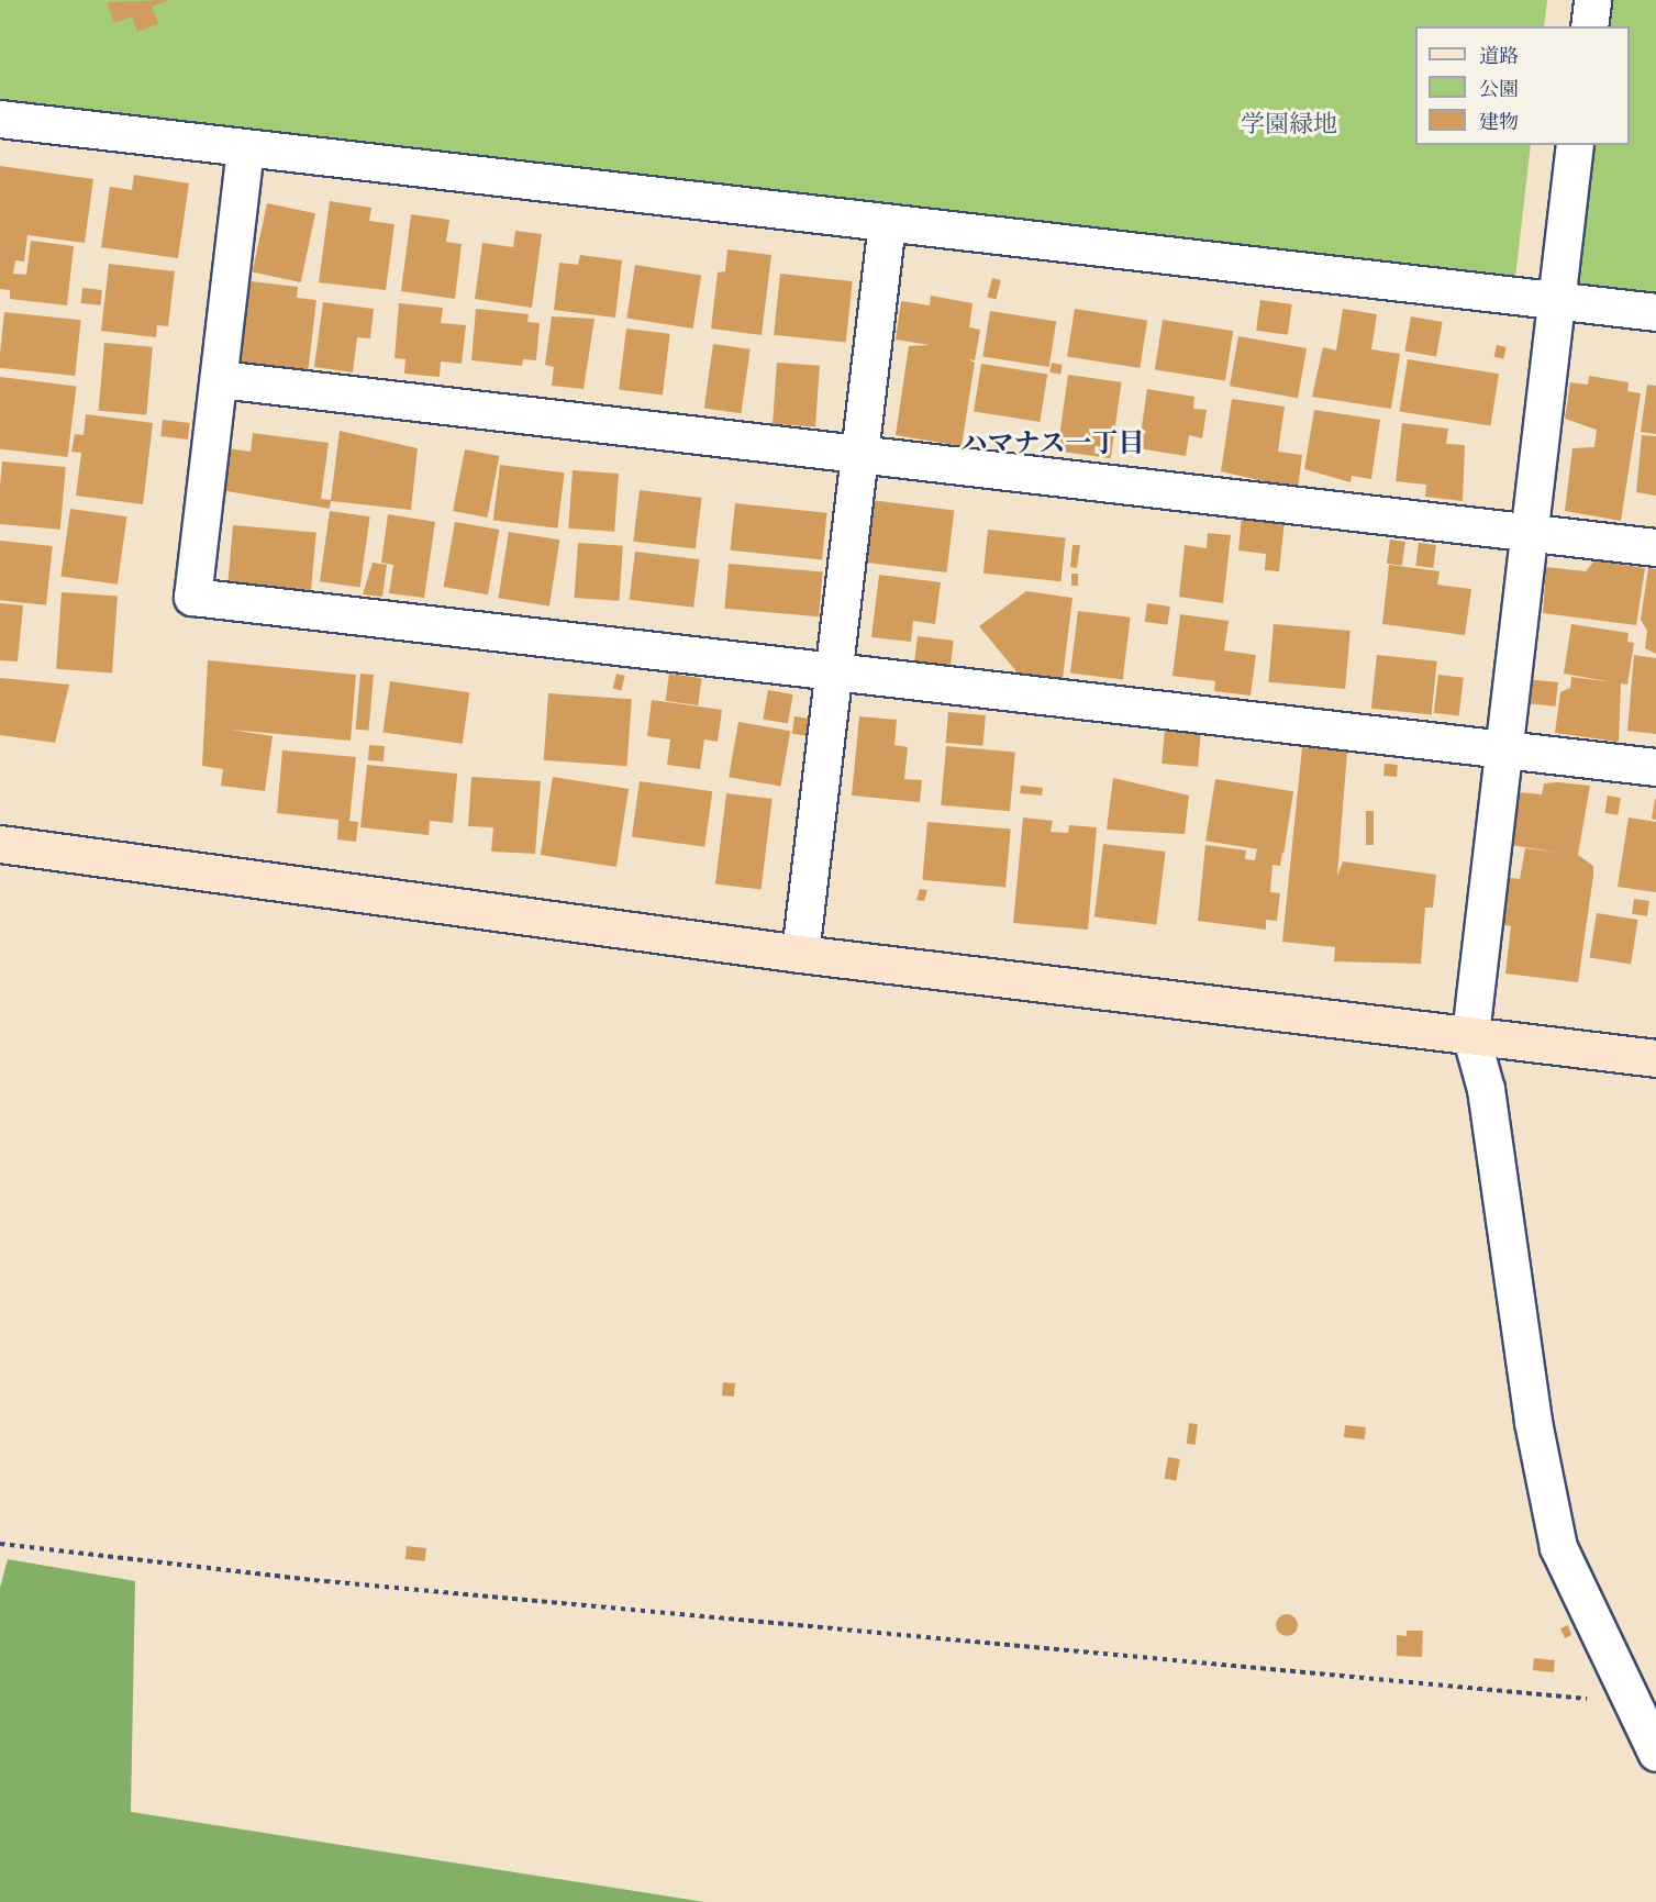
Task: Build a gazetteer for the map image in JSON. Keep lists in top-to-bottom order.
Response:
{
  "districts": ["ハマナス一丁目"],
  "parks": ["学園緑地"],
  "legend": ["道路", "公園", "建物"]
}
